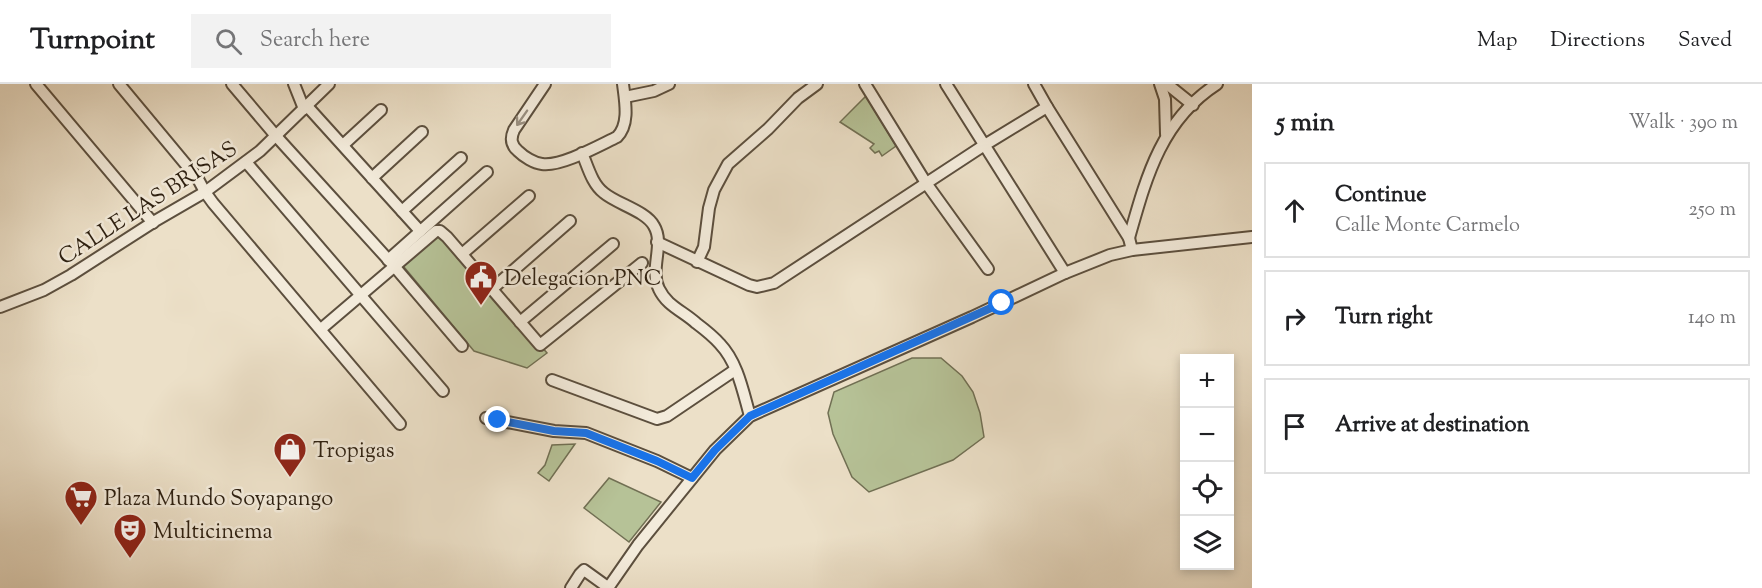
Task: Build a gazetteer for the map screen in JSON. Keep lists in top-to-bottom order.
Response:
{
  "streets": {
    "street": ["CALLE LAS BRISAS"]
  },
  "places": {
    "public building": ["Delegacion PNC"],
    "shop": ["Tropigas"],
    "supermarket": ["Plaza Mundo Soyapango"],
    "theatre": ["Multicinema"]
  },
  "page": {
    "header": "Turnpoint",
    "search": "Search here",
    "nav": ["Map", "Directions", "Saved"],
    "heading": ["5 min", "Walk · 390 m"],
    "list": [
      ["Continue", "Calle Monte Carmelo", "250 m"],
      ["Turn right", "140 m"],
      "Arrive at destination"
    ],
    "map_buttons": ["+", "−"]
  }
}
